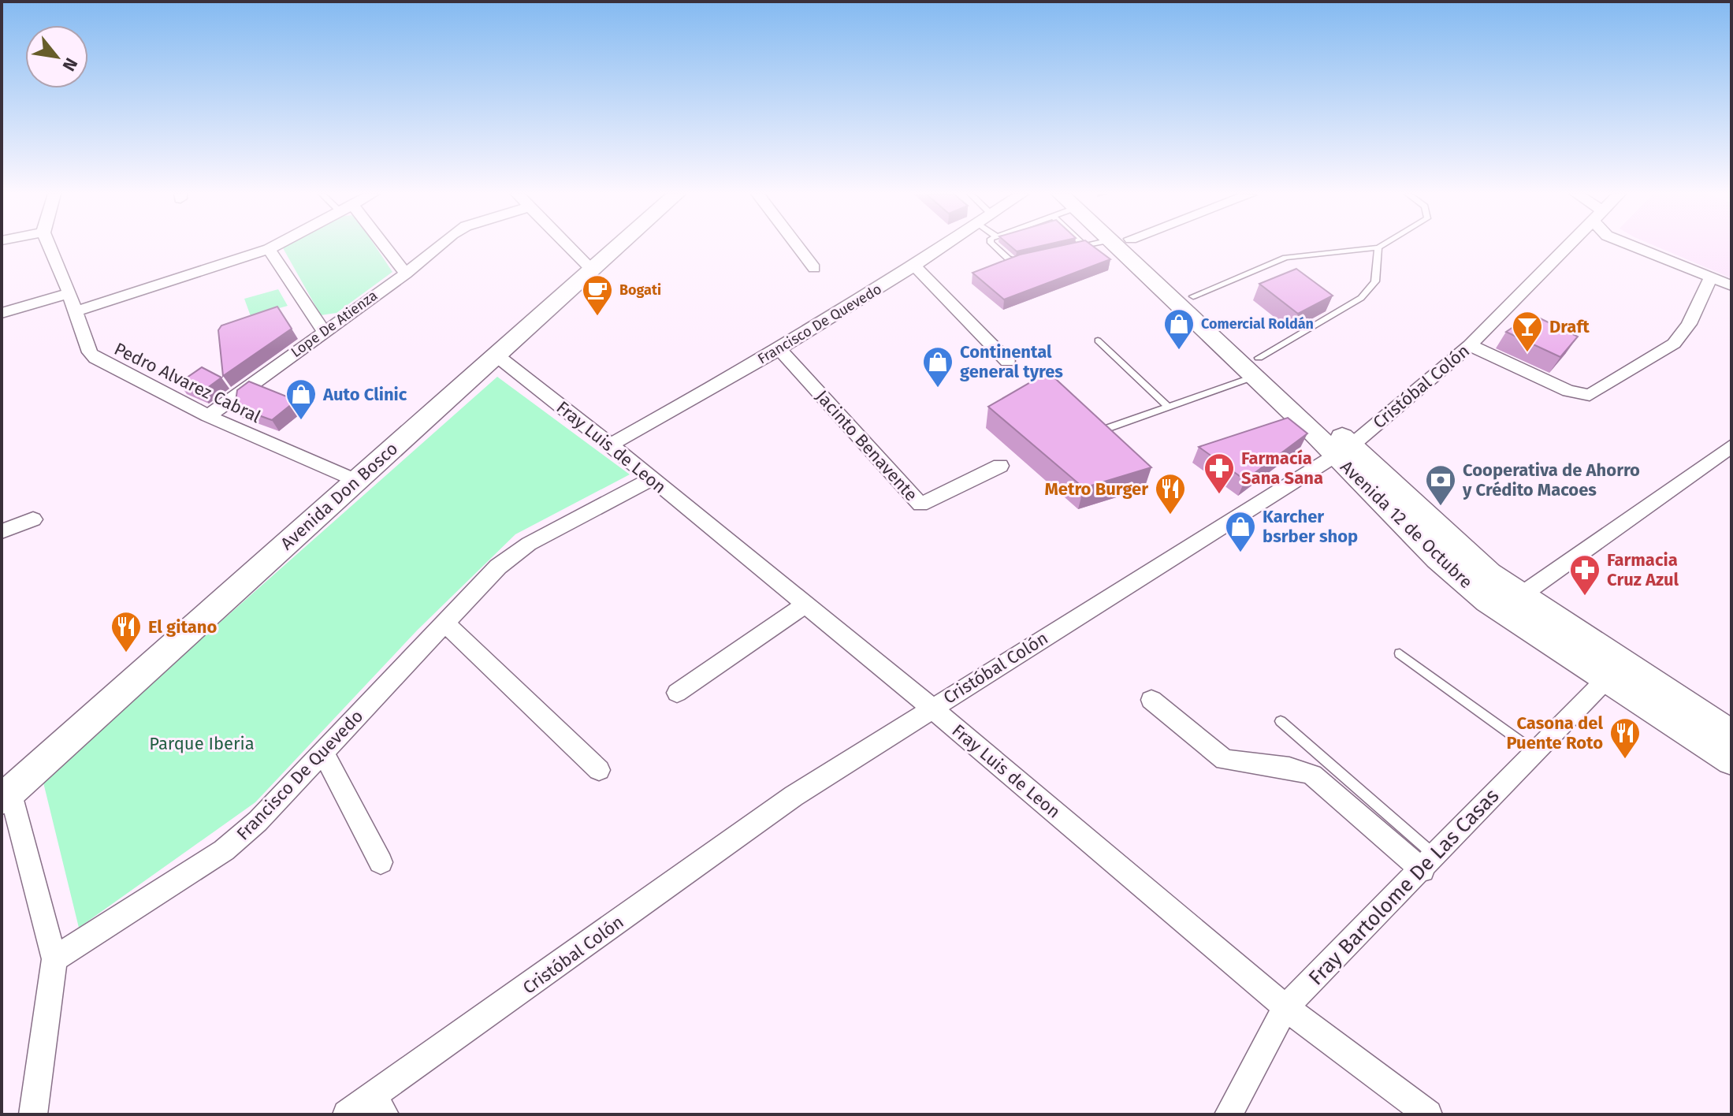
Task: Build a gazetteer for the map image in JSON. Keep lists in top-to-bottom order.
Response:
{
  "streets": {
    "main road": ["Avenida Don Bosco", "Avenida 12 de Octubre"],
    "street": [
      "Lope De Atienza",
      "Francisco De Quevedo",
      "Pedro Alvarez Cabral",
      "Cristóbal Colón",
      "Jacinto Benavente",
      "Fray Luis de Leon",
      "Fray Bartolome De Las Casas"
    ]
  },
  "crossings": [
    ["Lope De Atienza", "Pedro Alvarez Cabral"],
    ["Francisco De Quevedo", "Jacinto Benavente"],
    ["Francisco De Quevedo", "Fray Luis de Leon"],
    ["Pedro Alvarez Cabral", "Avenida Don Bosco"],
    ["Cristóbal Colón", "Fray Luis de Leon"],
    ["Cristóbal Colón", "Avenida 12 de Octubre"],
    ["Fray Luis de Leon", "Avenida Don Bosco"],
    ["Fray Luis de Leon", "Fray Bartolome De Las Casas"],
    ["Avenida 12 de Octubre", "Fray Bartolome De Las Casas"]
  ],
  "parks": ["Parque Iberia"],
  "places": {
    "cafe": ["Bogati"],
    "shop": [
      "Comercial Roldán",
      "Continental general tyres",
      "Auto Clinic",
      "Karcher bsrber shop"
    ],
    "bar": ["Draft"],
    "pharmacy": ["Farmacía Sana Sana", "Farmacia Cruz Azul"],
    "bank": ["Cooperativa de Ahorro y Crédito Macoes"],
    "restaurant": ["Metro Burger", "El gitano", "Casona del Puente Roto"]
  },
  "north": "bottom right"
}
